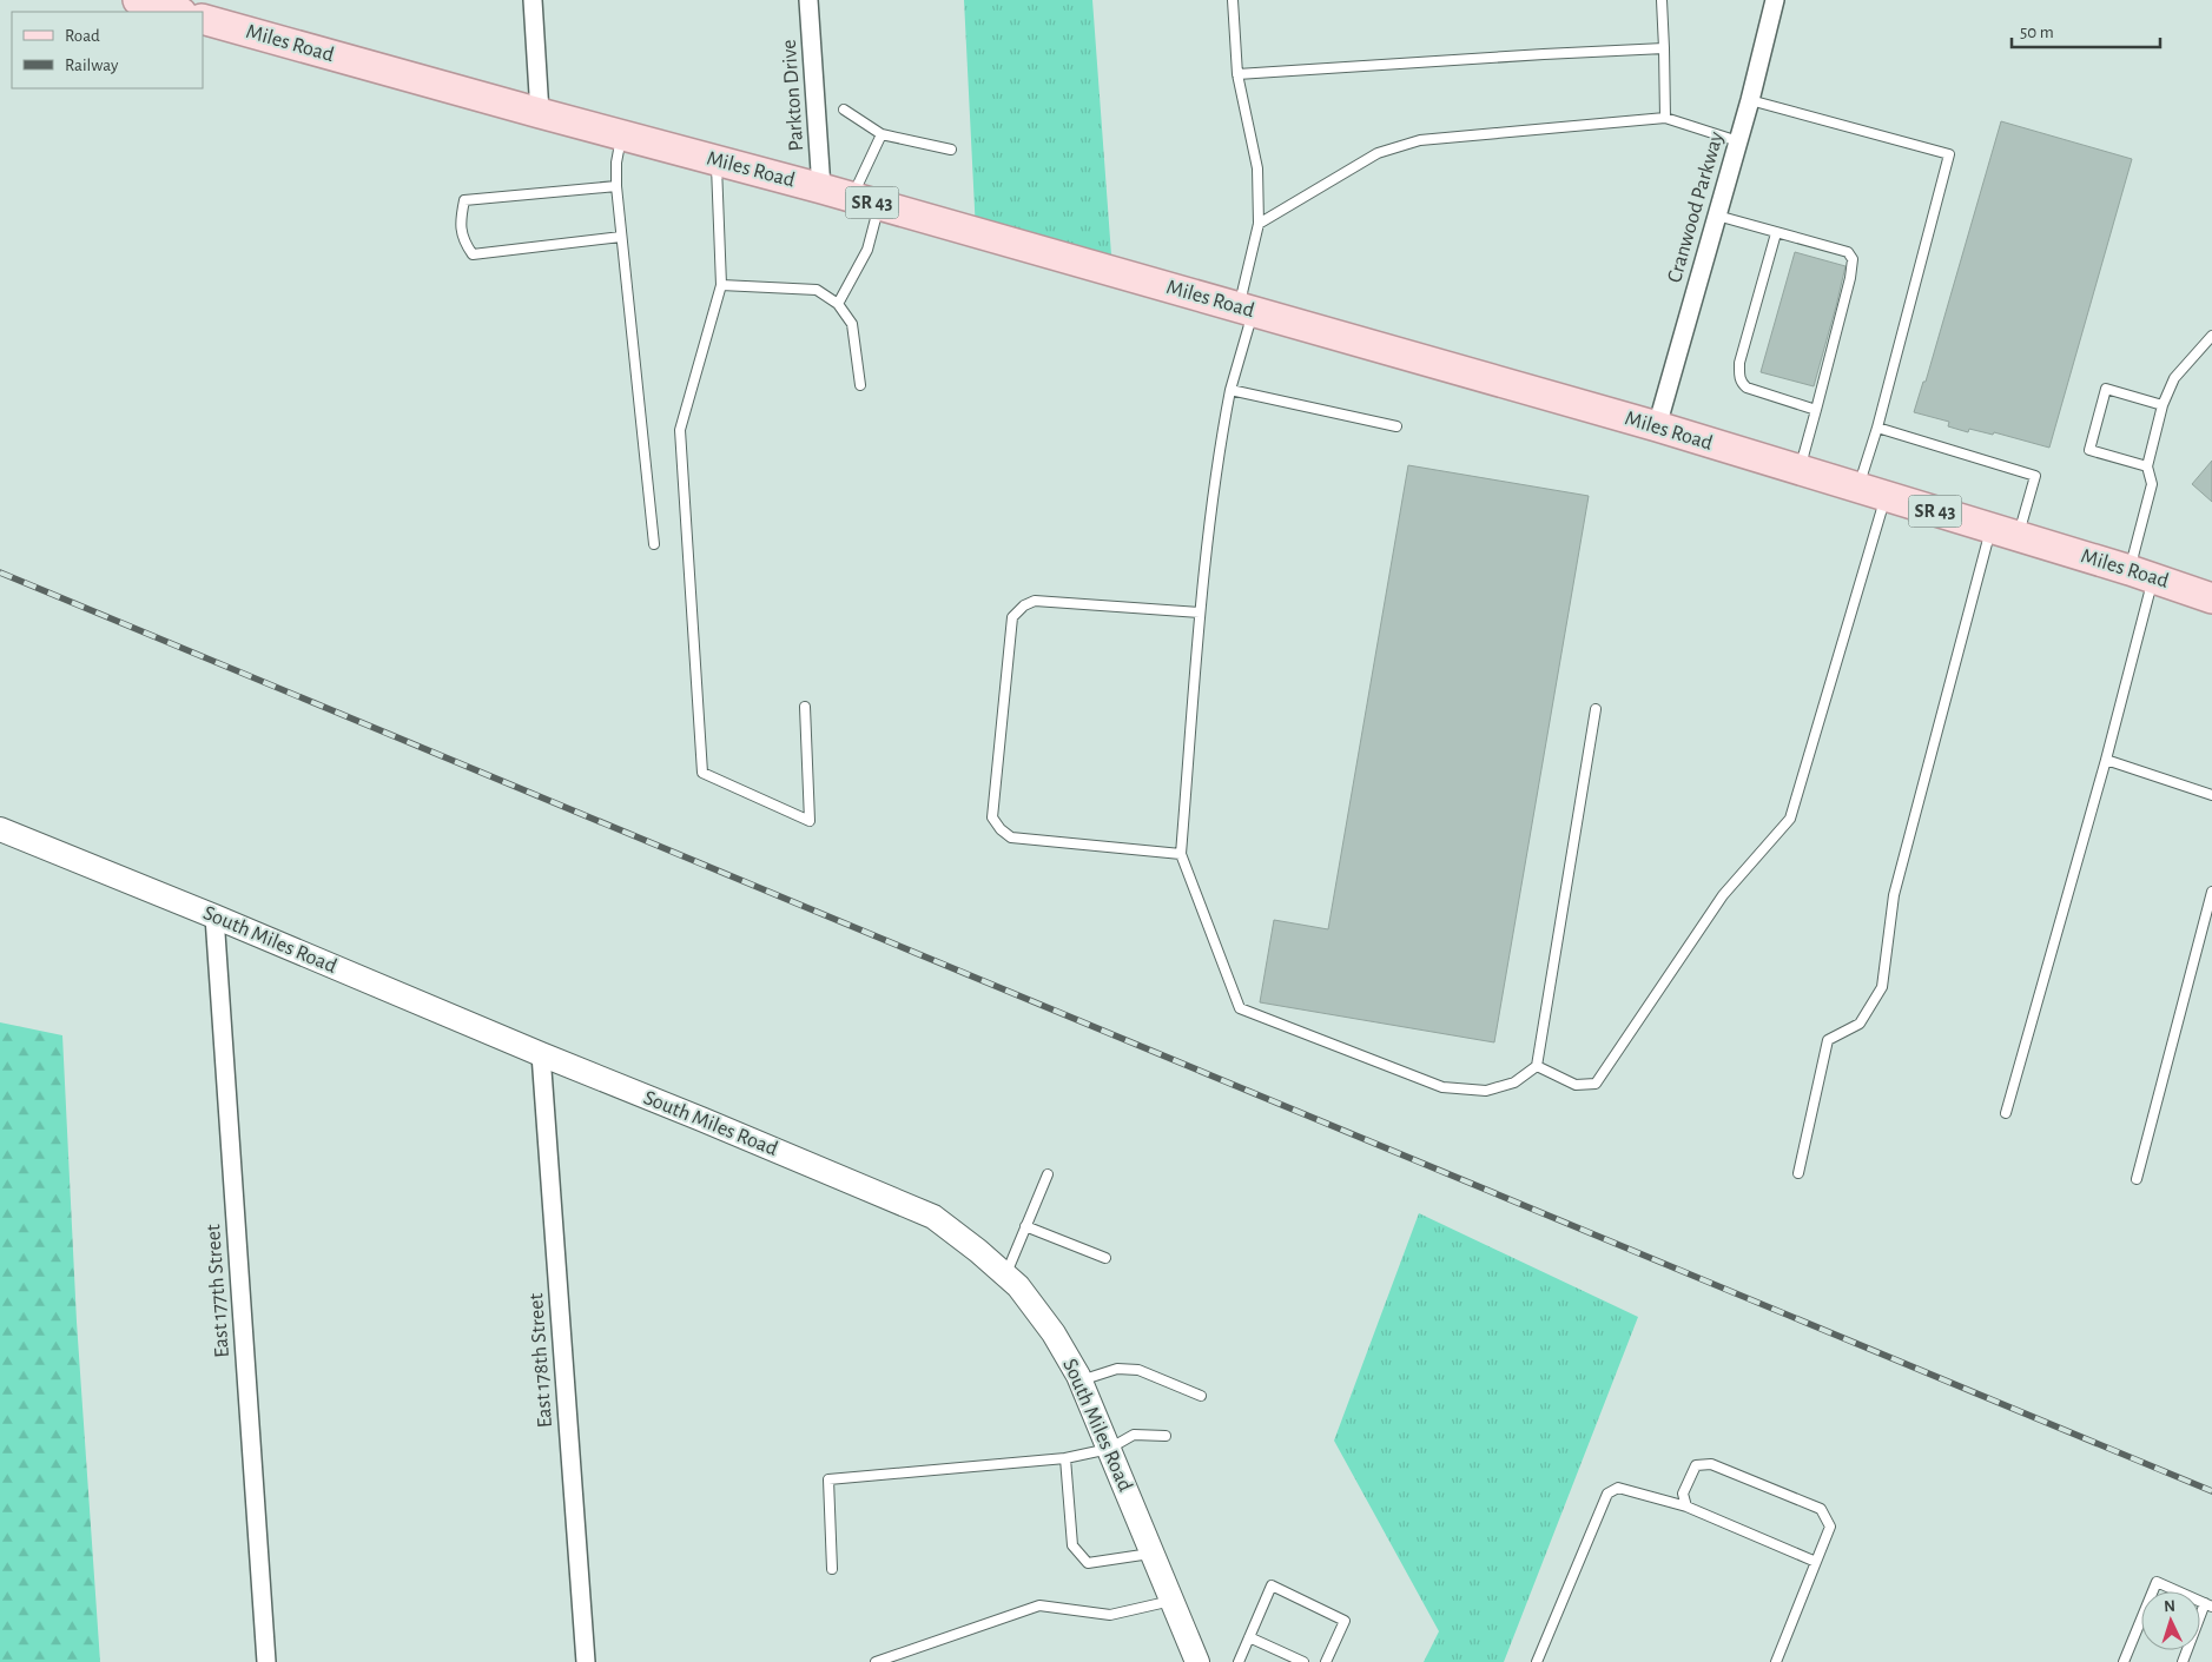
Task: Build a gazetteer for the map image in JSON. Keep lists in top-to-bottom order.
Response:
{
  "streets": {
    "main road": ["Miles Road", "SR 43"],
    "street": [
      "Parkton Drive",
      "Cranwood Parkway",
      "South Miles Road",
      "East 177th Street",
      "East 178th Street"
    ]
  },
  "crossings": [
    ["Miles Road", "Parkton Drive"],
    ["Miles Road", "Cranwood Parkway"],
    ["South Miles Road", "East 177th Street"],
    ["South Miles Road", "East 178th Street"]
  ],
  "legend": ["Road", "Railway"],
  "scale_bar": "50 m",
  "north": "top"
}
